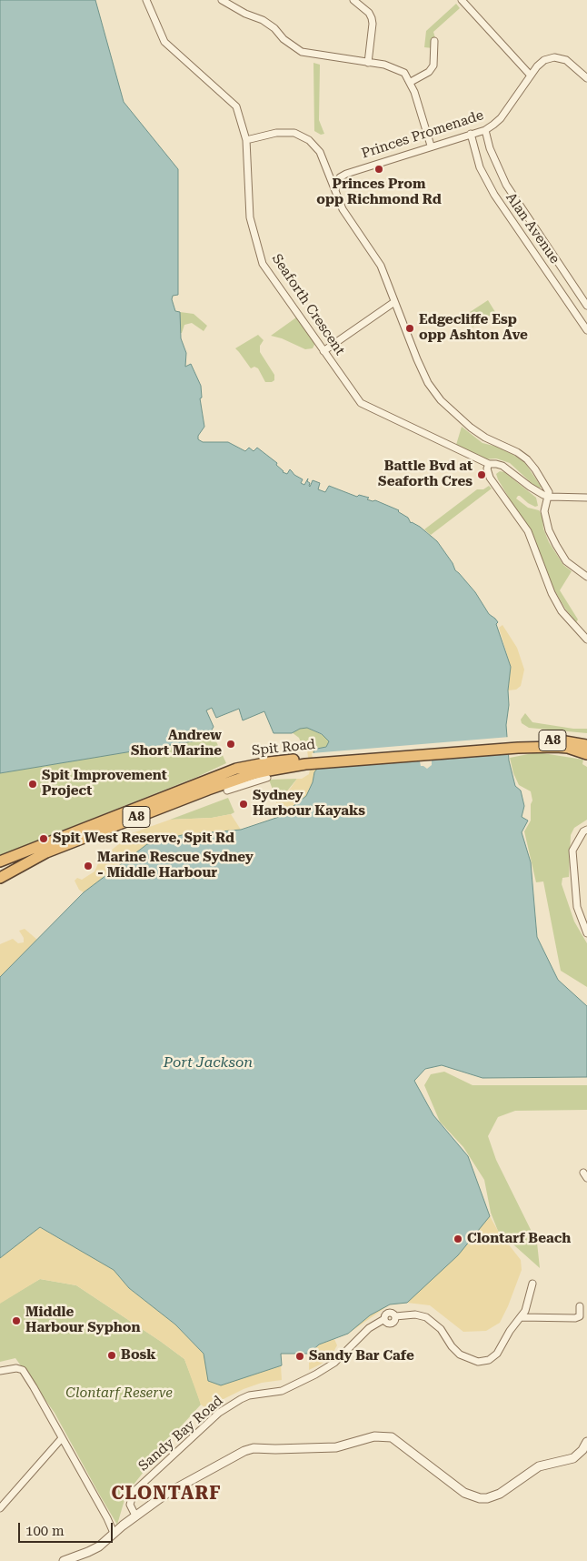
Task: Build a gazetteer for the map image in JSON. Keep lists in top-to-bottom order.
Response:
{
  "streets": {
    "highway": ["A8", "Spit Road"],
    "street": [
      "Princes Promenade",
      "Alan Avenue",
      "Seaforth Crescent",
      "Sandy Bay Road"
    ]
  },
  "crossings": [
    ["Princes Promenade", "Alan Avenue"],
    ["A8", "Spit Road"]
  ],
  "districts": ["CLONTARF"],
  "water": ["Port Jackson"],
  "parks": ["Clontarf Reserve"],
  "places": [
    "Princes Prom opp Richmond Rd",
    "Edgecliffe Esp opp Ashton Ave",
    "Battle Bvd at Seaforth Cres",
    "Andrew Short Marine",
    "Spit Improvement Project",
    "Sydney Harbour Kayaks",
    "Spit West Reserve, Spit Rd",
    "Marine Rescue Sydney - Middle Harbour",
    "Clontarf Beach",
    "Middle Harbour Syphon",
    "Bosk",
    "Sandy Bar Cafe"
  ],
  "scale_bar": "100 m"
}
